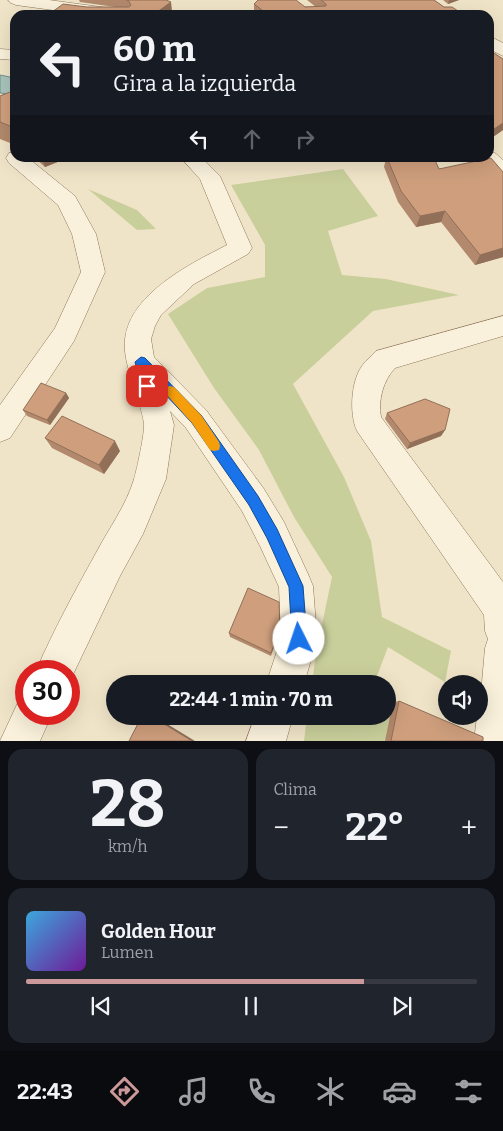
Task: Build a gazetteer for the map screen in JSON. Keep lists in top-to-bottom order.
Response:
{
  "page": {
    "turn": ["60 m", "Gira a la izquierda"],
    "limit": "30",
    "trip": "22:44 · 1 min · 70 m",
    "tile": [
      ["28", "km/h"],
      "Clima"
    ],
    "heat": ["−", "22°", "+"],
    "song": ["Golden Hour", "Lumen"],
    "tabs": "22:43"
  }
}
